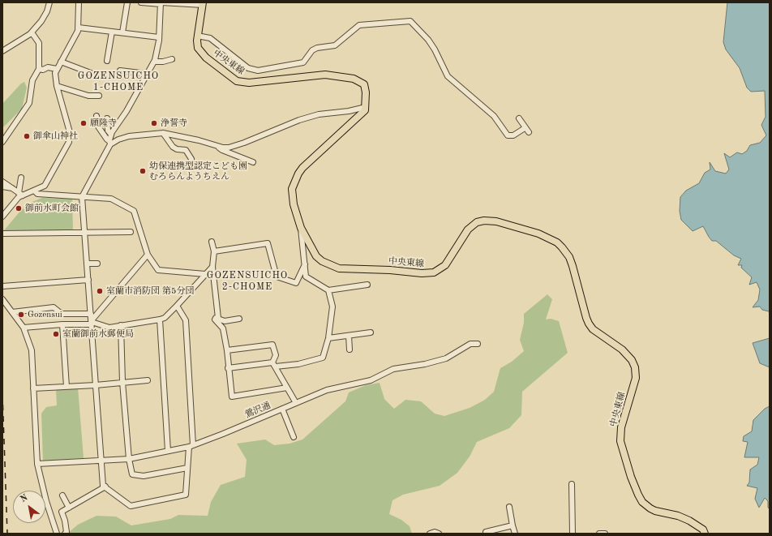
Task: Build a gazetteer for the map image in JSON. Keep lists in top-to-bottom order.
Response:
{
  "streets": {
    "main road": ["中央東線"],
    "street": ["鶯沢通"]
  },
  "districts": ["GOZENSUICHO 1-CHOME", "GOZENSUICHO 2-CHOME"],
  "places": [
    "願隆寺",
    "浄誓寺",
    "御傘山神社",
    "幼保連携型認定こども園 むろらんようちえん",
    "御前水町会館",
    "室蘭市消防団 第5分団",
    "Gozensui",
    "室蘭御前水郵便局"
  ],
  "north": "top left"
}
